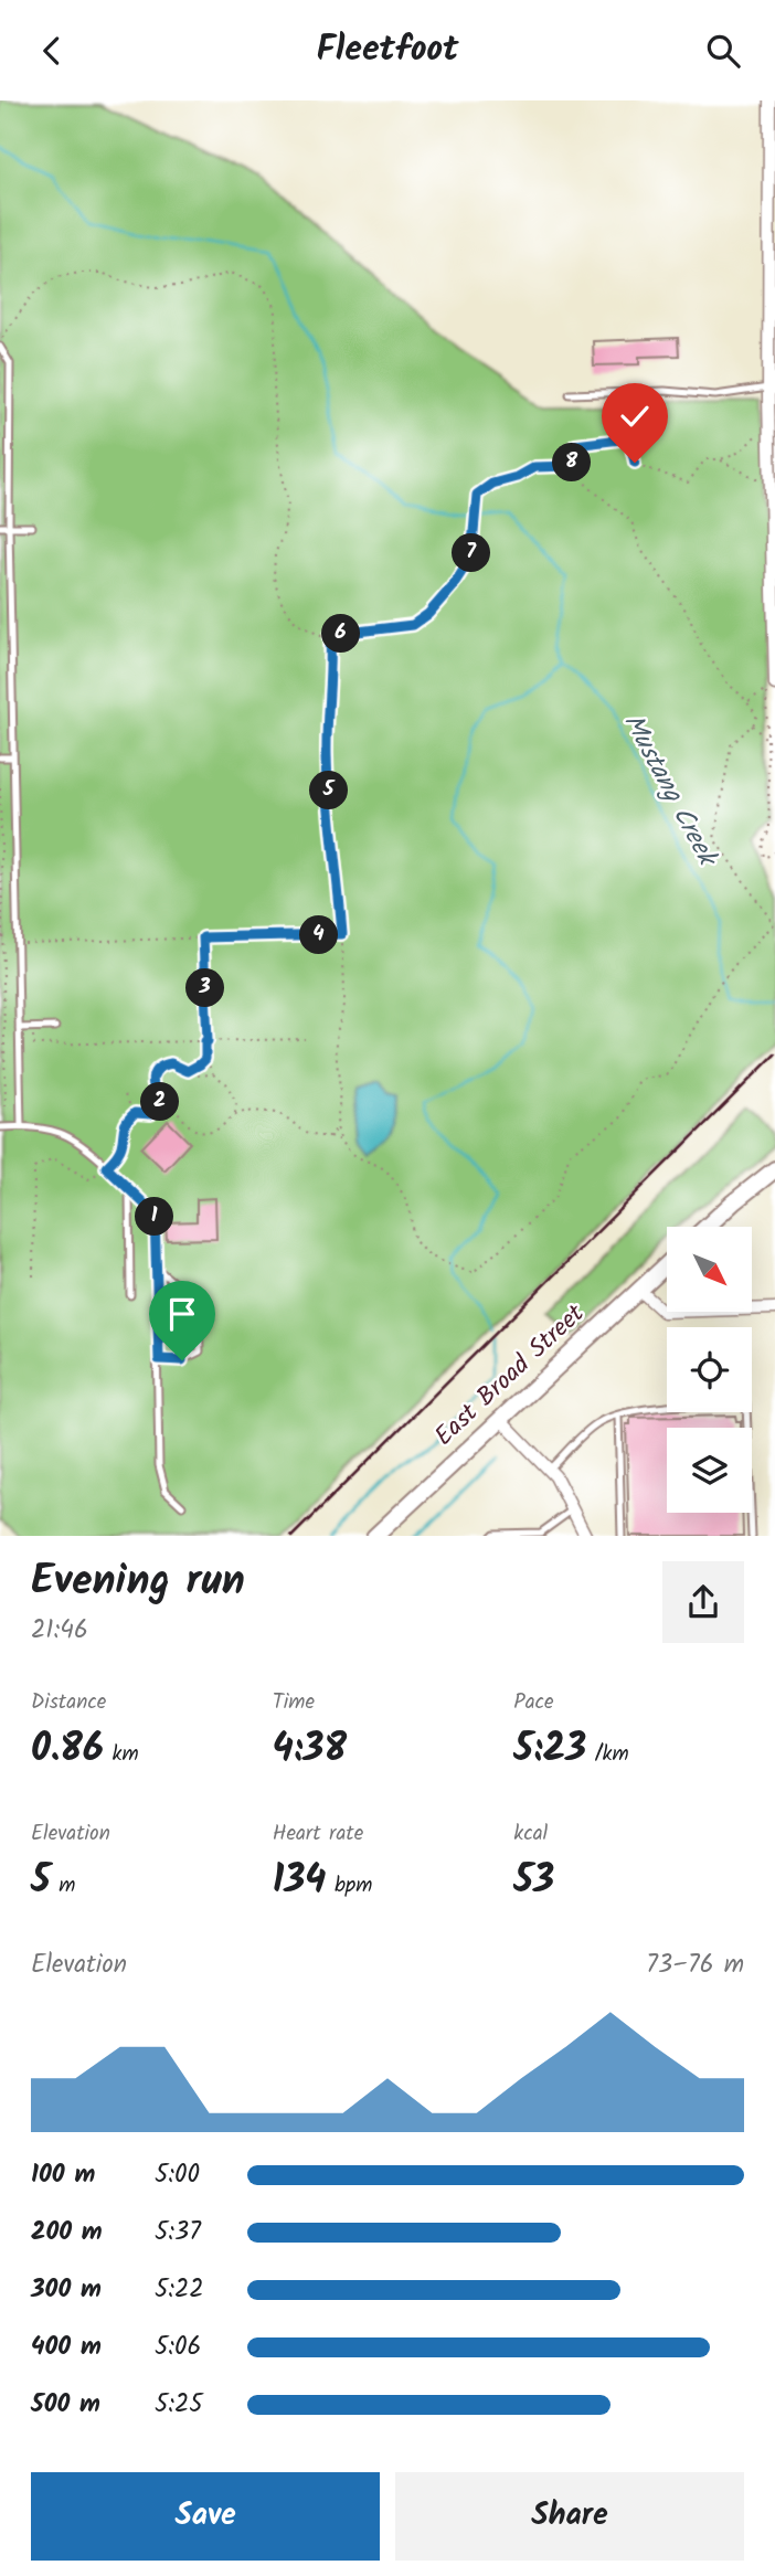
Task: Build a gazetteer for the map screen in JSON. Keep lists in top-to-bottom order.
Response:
{
  "streets": {
    "main road": ["East Broad Street"]
  },
  "water": ["Mustang Creek"],
  "north": "bottom right",
  "page": {
    "header": "Fleetfoot",
    "pins": [
      "8",
      "7",
      "6",
      "5",
      "4",
      "3",
      "2",
      "1"
    ],
    "heading": ["Evening run", "21:46"],
    "stats": [
      ["Distance", "0.86 km"],
      ["Time", "4:38"],
      ["Pace", "5:23 /km"],
      ["Elevation", "5 m"],
      ["Heart rate", "134 bpm"],
      ["kcal", "53"]
    ],
    "chart": ["Elevation", "73–76 m"],
    "list": [
      {
        "name": "100 m",
        "note": "5:00"
      },
      {
        "name": "200 m",
        "note": "5:37"
      },
      {
        "name": "300 m",
        "note": "5:22"
      },
      {
        "name": "400 m",
        "note": "5:06"
      },
      {
        "name": "500 m",
        "note": "5:25"
      }
    ],
    "buttons": ["Save", "Share"]
  }
}
